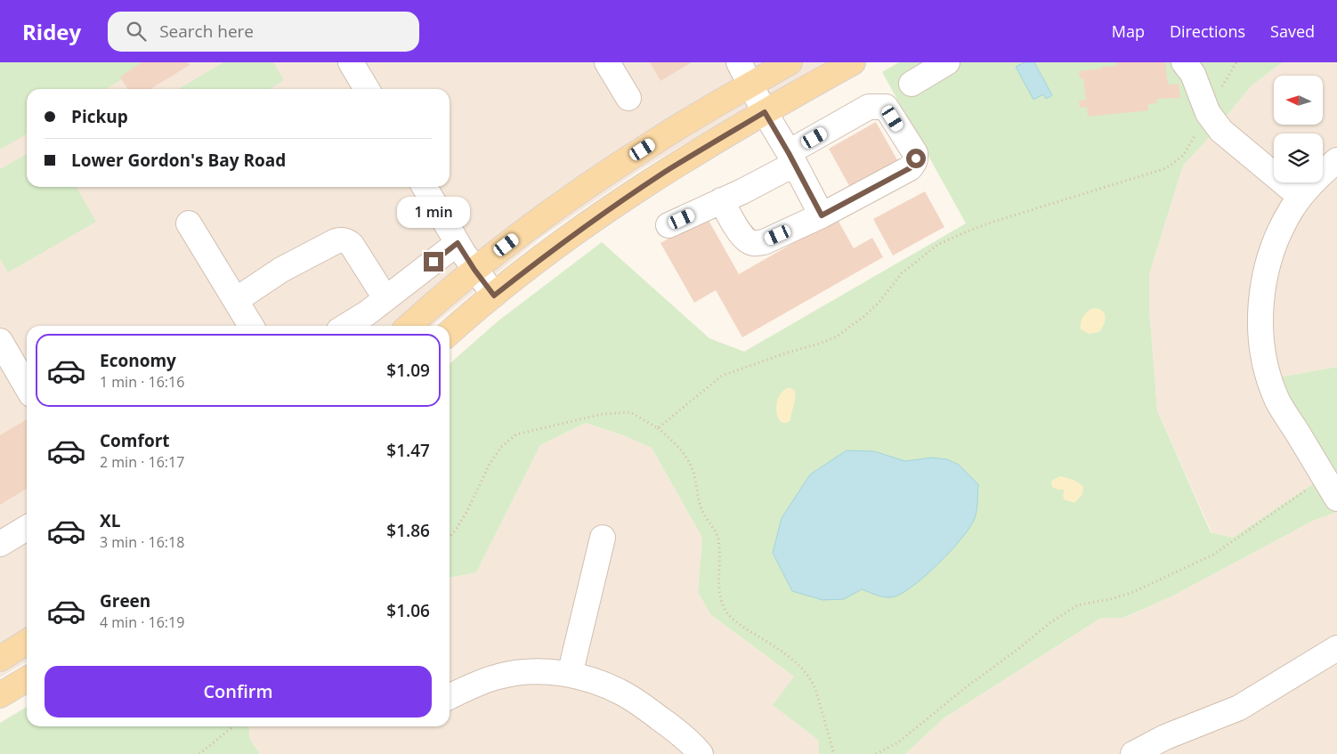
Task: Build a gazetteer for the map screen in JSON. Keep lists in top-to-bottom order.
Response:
{
  "north": "left",
  "page": {
    "header": "Ridey",
    "search": "Search here",
    "nav": ["Map", "Directions", "Saved"],
    "banner": ["Pickup", "Lower Gordon's Bay Road"],
    "bubble": "1 min",
    "list": [
      {
        "name": "Economy",
        "note": "1 min · 16:16",
        "value": "$1.09"
      },
      {
        "name": "Comfort",
        "note": "2 min · 16:17",
        "value": "$1.47"
      },
      {
        "name": "XL",
        "note": "3 min · 16:18",
        "value": "$1.86"
      },
      {
        "name": "Green",
        "note": "4 min · 16:19",
        "value": "$1.06"
      }
    ],
    "buttons": "Confirm"
  }
}
